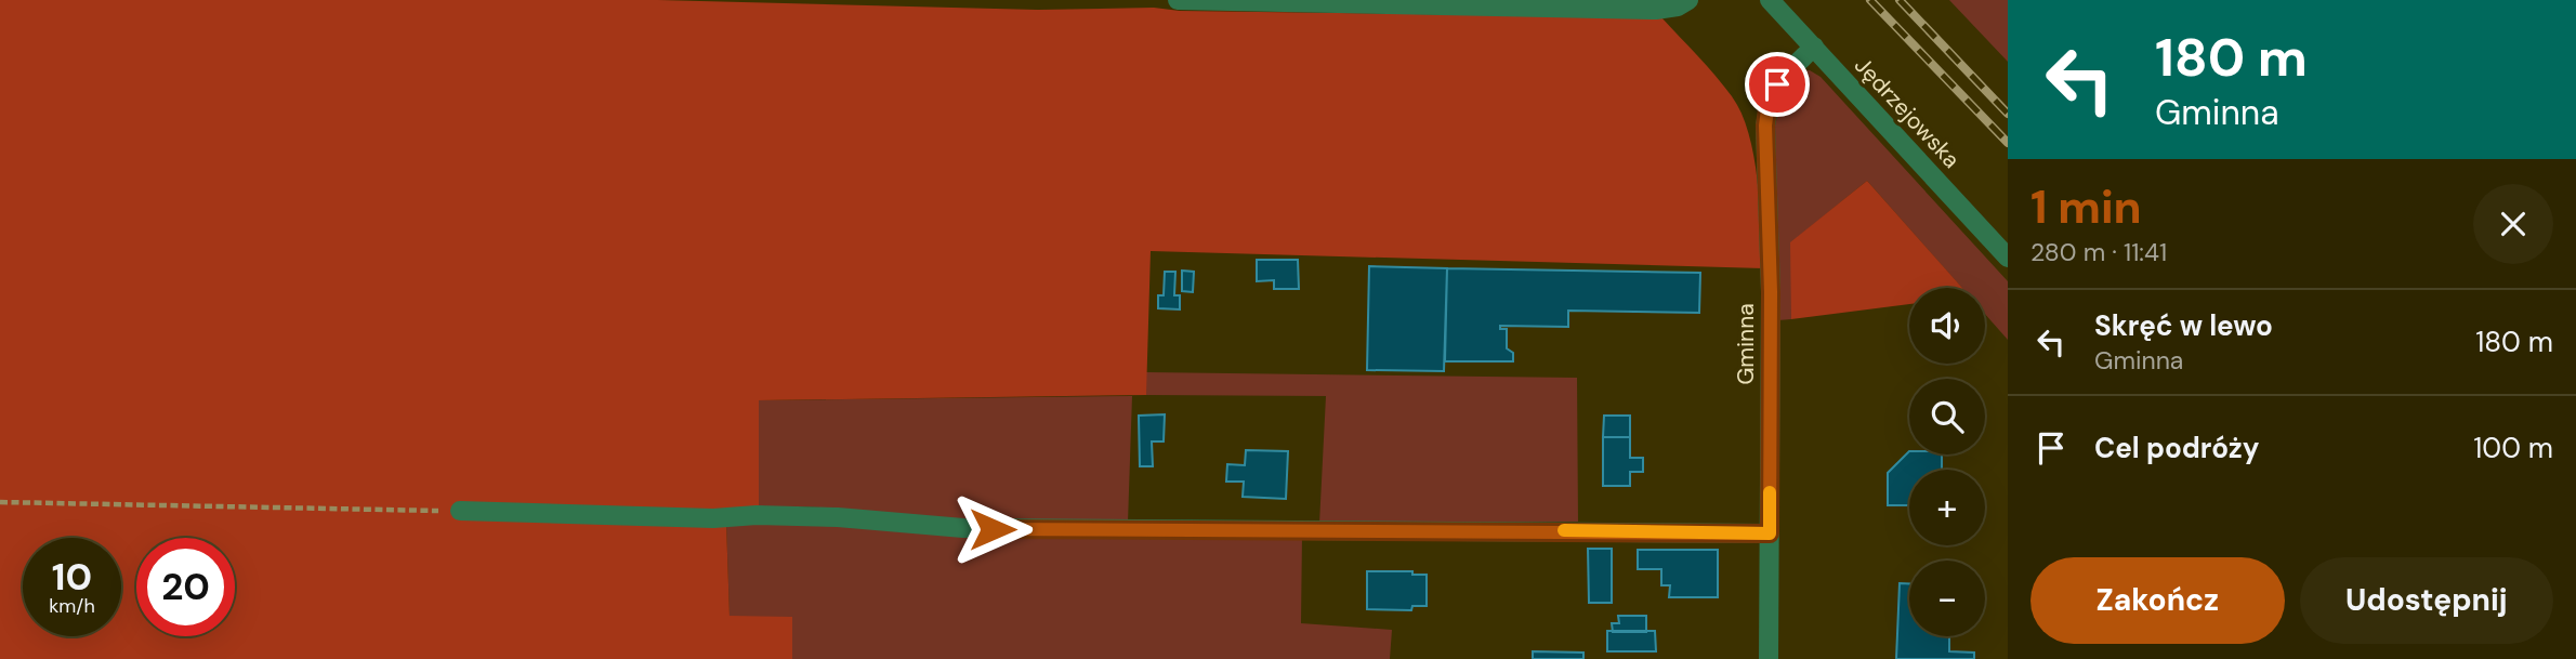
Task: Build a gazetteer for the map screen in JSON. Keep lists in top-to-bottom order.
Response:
{
  "streets": {
    "street": ["Jędrzejowska", "Gminna"]
  },
  "crossings": [
    ["Jędrzejowska", "Gminna"]
  ],
  "page": {
    "turn": ["180 m", "Gminna"],
    "heading": ["1 min", "280 m · 11:41"],
    "map_buttons": ["+", "−"],
    "list": [
      {
        "name": "Skręć w lewo",
        "note": "Gminna",
        "value": "180 m"
      },
      {
        "name": "Cel podróży",
        "value": "100 m"
      }
    ],
    "speed": "10 km/h",
    "limit": "20",
    "buttons": ["Zakończ", "Udostępnij"]
  }
}
